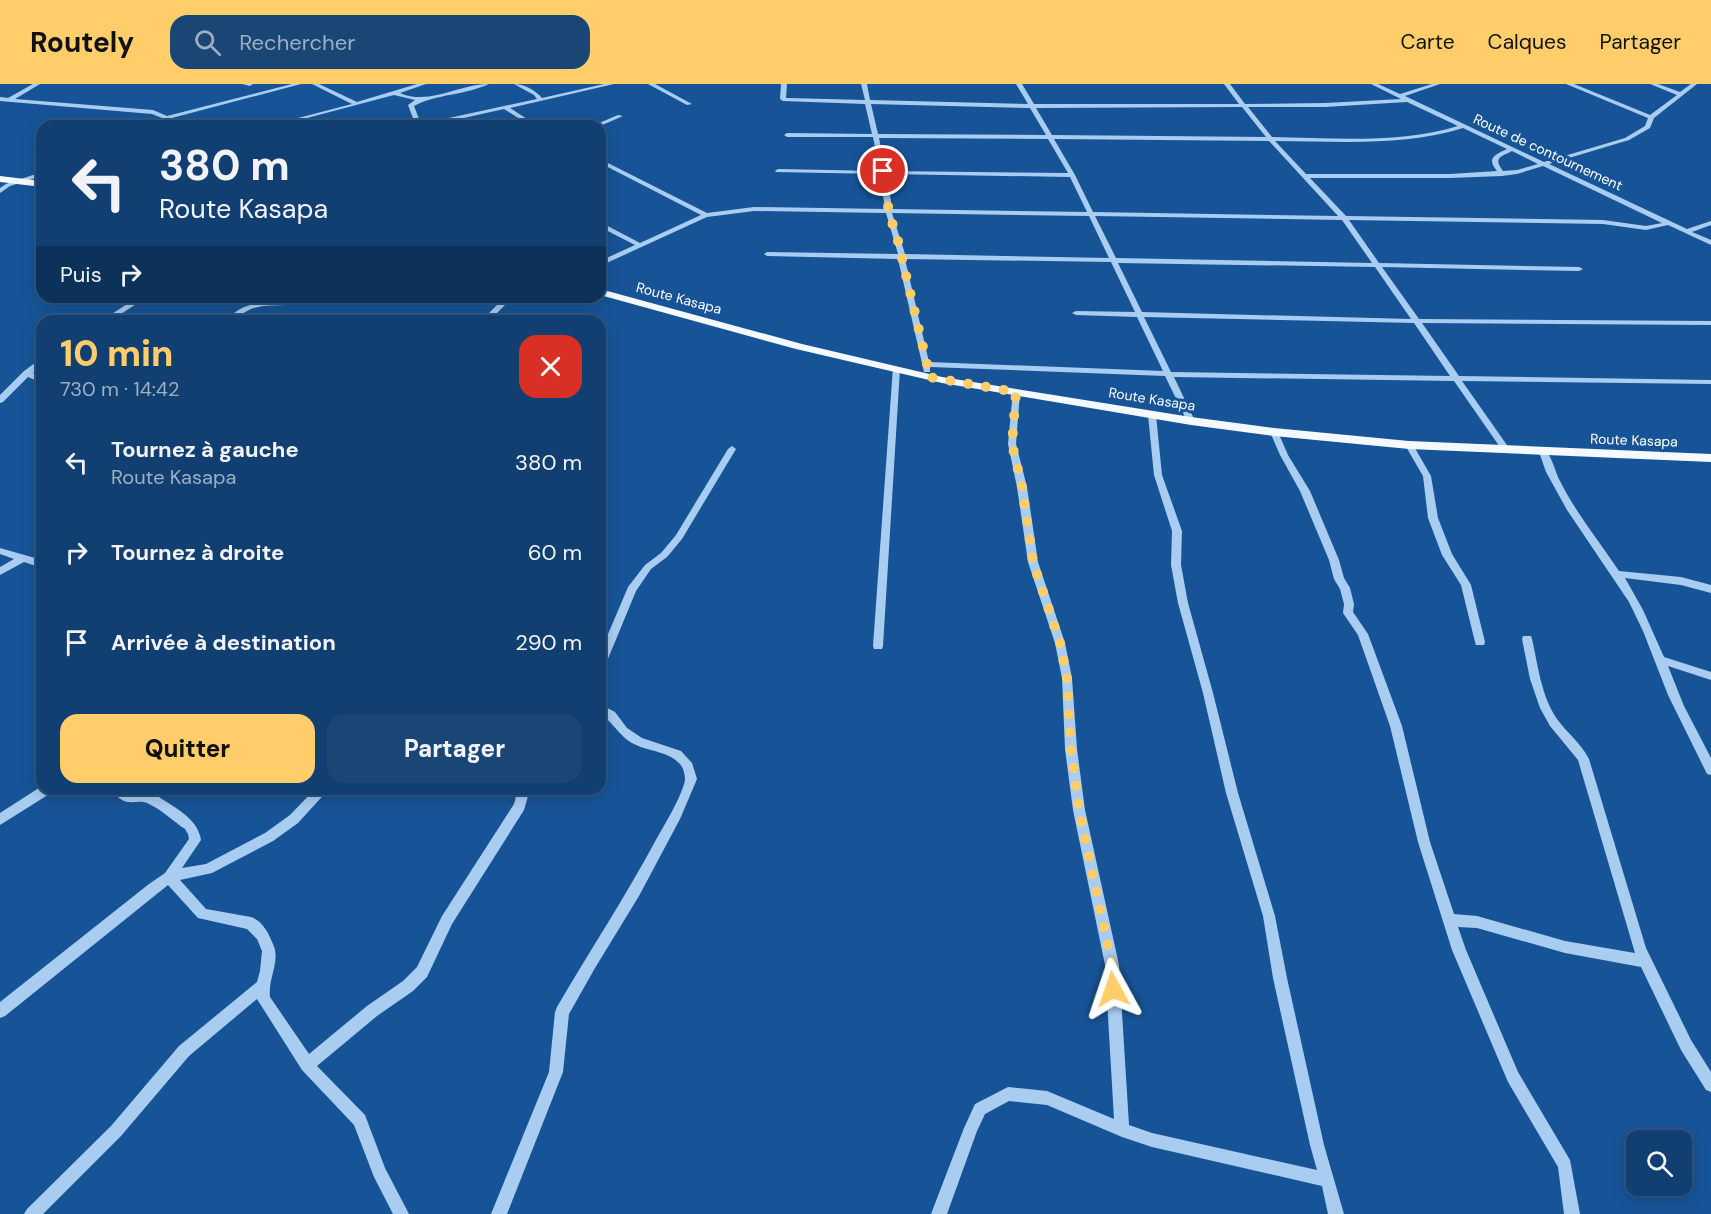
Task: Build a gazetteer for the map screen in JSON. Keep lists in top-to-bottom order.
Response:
{
  "streets": {
    "main road": ["Route Kasapa"],
    "street": ["Route de contournement"]
  },
  "page": {
    "header": "Routely",
    "search": "Rechercher",
    "nav": ["Carte", "Calques", "Partager"],
    "turn": ["380 m", "Route Kasapa"],
    "then": "Puis",
    "heading": ["10 min", "730 m · 14:42"],
    "list": [
      {
        "name": "Tournez à gauche",
        "note": "Route Kasapa",
        "value": "380 m"
      },
      {
        "name": "Tournez à droite",
        "value": "60 m"
      },
      {
        "name": "Arrivée à destination",
        "value": "290 m"
      }
    ],
    "buttons": ["Quitter", "Partager"]
  }
}
